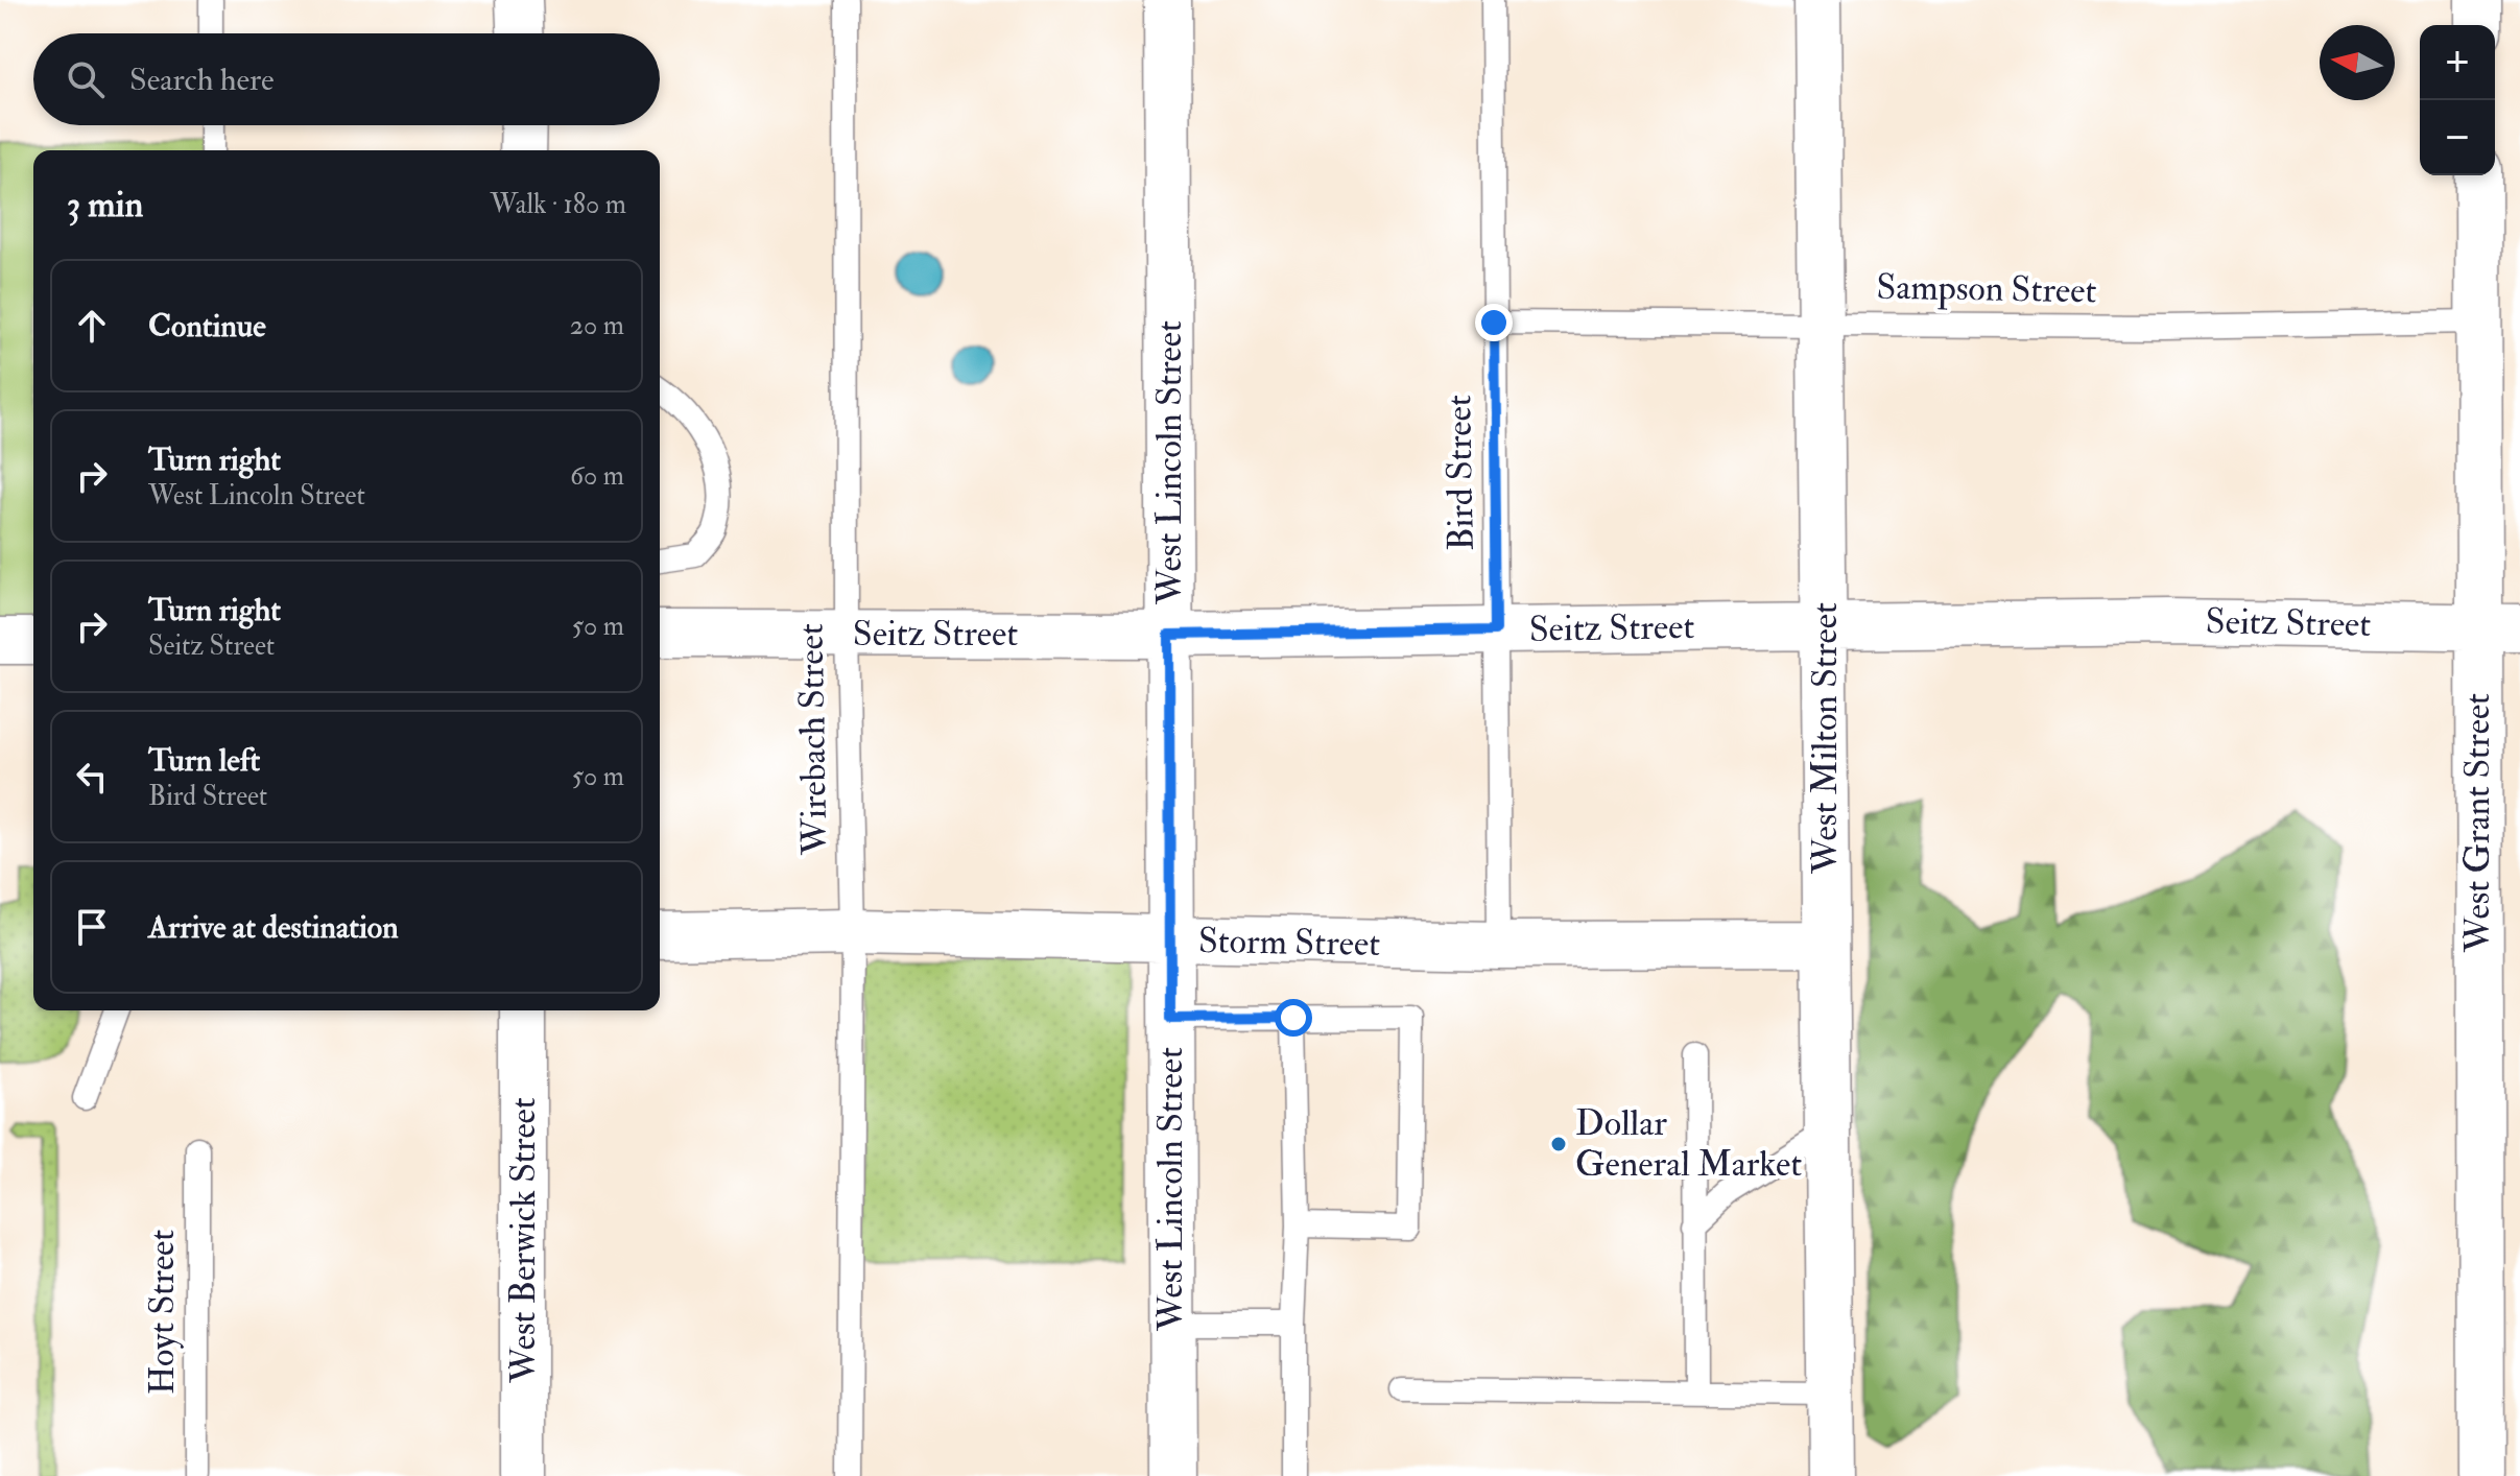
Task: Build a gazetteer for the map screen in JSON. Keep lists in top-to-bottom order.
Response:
{
  "streets": {
    "street": [
      "West Lincoln Street",
      "Seitz Street",
      "West Milton Street",
      "West Grant Street",
      "Storm Street",
      "West Berwick Street"
    ],
    "lane": [
      "Sampson Street",
      "Bird Street",
      "Wirebach Street",
      "Hoyt Street"
    ]
  },
  "crossings": [
    ["Sampson Street", "Bird Street"],
    ["Sampson Street", "West Milton Street"],
    ["Sampson Street", "West Grant Street"],
    ["West Lincoln Street", "Seitz Street"],
    ["West Lincoln Street", "Storm Street"],
    ["Bird Street", "Seitz Street"],
    ["Bird Street", "Storm Street"],
    ["Seitz Street", "West Milton Street"],
    ["Seitz Street", "Wirebach Street"],
    ["Seitz Street", "West Grant Street"],
    ["West Milton Street", "Storm Street"],
    ["Wirebach Street", "Storm Street"]
  ],
  "places": ["Dollar General Market"],
  "north": "left",
  "page": {
    "map_buttons": ["+", "−"],
    "search": "Search here",
    "heading": ["3 min", "Walk · 180 m"],
    "list": [
      ["Continue", "20 m"],
      ["Turn right", "West Lincoln Street", "60 m"],
      ["Turn right", "Seitz Street", "50 m"],
      ["Turn left", "Bird Street", "50 m"],
      "Arrive at destination"
    ]
  }
}
